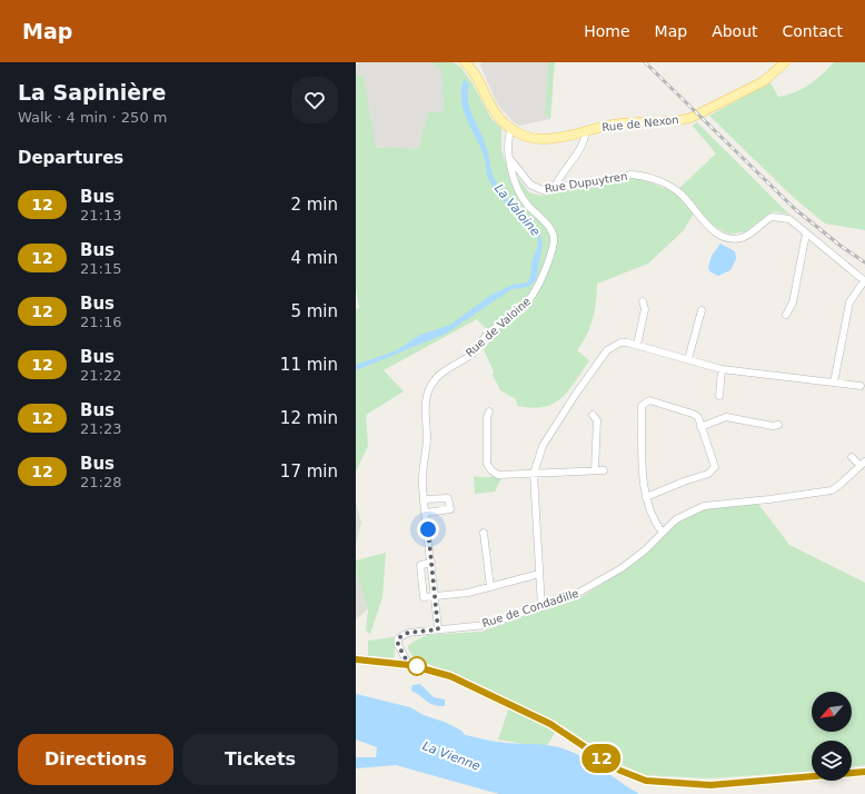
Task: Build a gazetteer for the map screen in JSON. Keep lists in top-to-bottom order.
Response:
{
  "streets": {
    "main road": ["Rue de Nexon"],
    "street": ["Rue Dupuytren", "Rue de Valoine", "Rue de Condadille"]
  },
  "crossings": [
    ["Rue de Nexon", "Rue de Valoine"],
    ["Rue Dupuytren", "Rue de Valoine"],
    ["Rue de Valoine", "Rue de Condadille"]
  ],
  "water": ["La Valoine", "La Vienne"],
  "lines": ["bus line 12"],
  "north": "bottom left",
  "page": {
    "header": "Map",
    "nav": [
      "Home",
      "Map",
      "About",
      "Contact"
    ],
    "heading": [
      ["La Sapinière", "Walk · 4 min · 250 m"],
      "Departures"
    ],
    "on_map": "12",
    "list": [
      {
        "mark": "12",
        "name": "Bus",
        "note": "21:13",
        "value": "2 min"
      },
      {
        "mark": "12",
        "name": "Bus",
        "note": "21:15",
        "value": "4 min"
      },
      {
        "mark": "12",
        "name": "Bus",
        "note": "21:16",
        "value": "5 min"
      },
      {
        "mark": "12",
        "name": "Bus",
        "note": "21:22",
        "value": "11 min"
      },
      {
        "mark": "12",
        "name": "Bus",
        "note": "21:23",
        "value": "12 min"
      },
      {
        "mark": "12",
        "name": "Bus",
        "note": "21:28",
        "value": "17 min"
      }
    ],
    "buttons": ["Directions", "Tickets"]
  }
}
